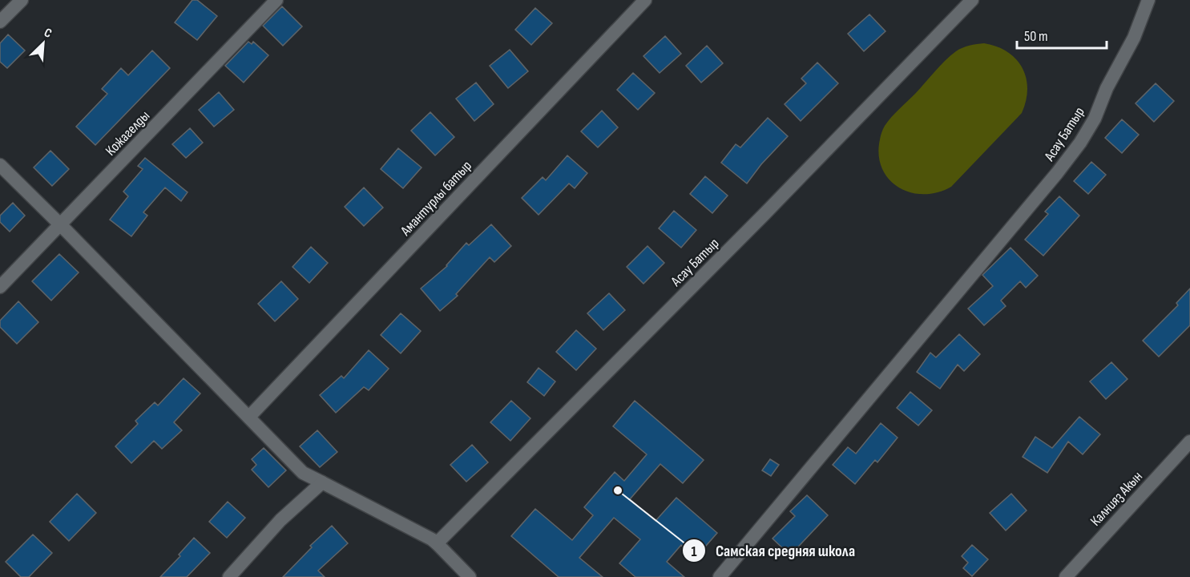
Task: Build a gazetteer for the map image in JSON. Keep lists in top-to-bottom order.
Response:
{
  "streets": {
    "street": [
      "Кожагелды",
      "Асау Батыр",
      "Амантурлы батыр",
      "Калнияз Акын"
    ]
  },
  "places": ["Самская средняя школа"],
  "scale_bar": "50 m",
  "north": "top right"
}
